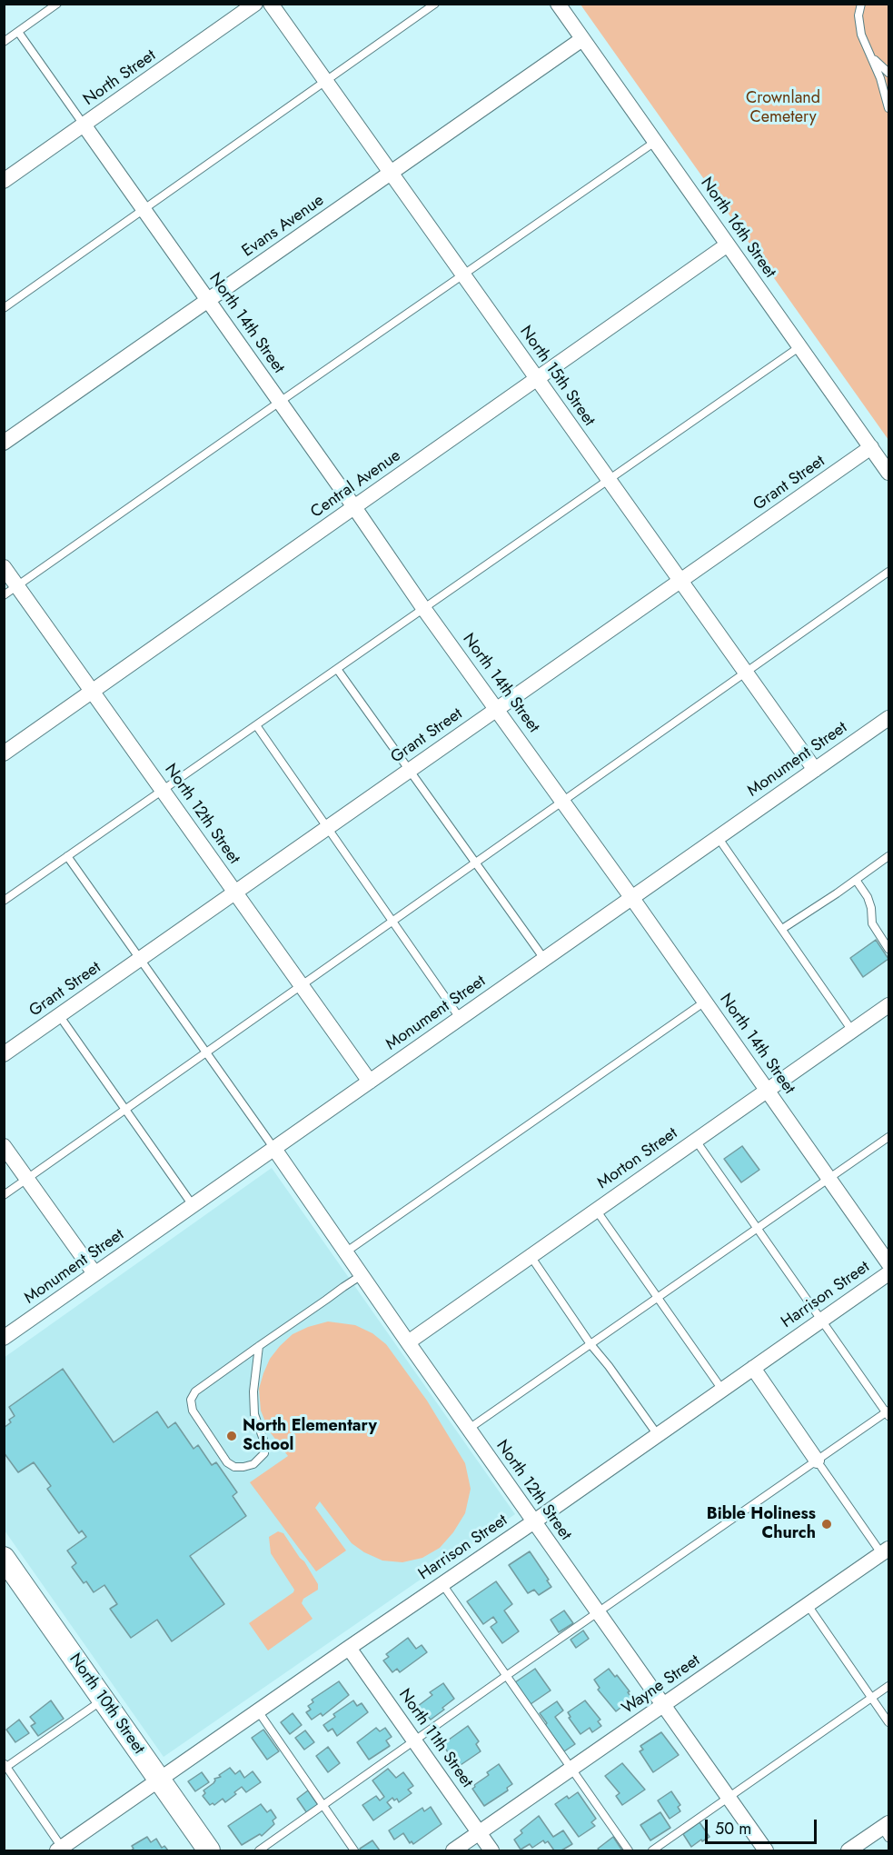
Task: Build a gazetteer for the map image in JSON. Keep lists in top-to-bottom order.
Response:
{
  "streets": {
    "main road": ["North 10th Street"],
    "street": [
      "North Street",
      "Evans Avenue",
      "North 16th Street",
      "North 14th Street",
      "North 15th Street",
      "Grant Street",
      "Central Avenue",
      "Monument Street",
      "North 12th Street",
      "Morton Street",
      "Harrison Street",
      "Wayne Street",
      "North 11th Street"
    ]
  },
  "crossings": [
    ["North Street", "North 14th Street"],
    ["Evans Avenue", "North 16th Street"],
    ["Evans Avenue", "North 14th Street"],
    ["Evans Avenue", "North 15th Street"],
    ["North 16th Street", "Grant Street"],
    ["North 16th Street", "Central Avenue"],
    ["North 14th Street", "Grant Street"],
    ["North 14th Street", "Central Avenue"],
    ["North 14th Street", "Monument Street"],
    ["North 14th Street", "Morton Street"],
    ["North 15th Street", "Grant Street"],
    ["North 15th Street", "Central Avenue"],
    ["North 15th Street", "Monument Street"],
    ["Grant Street", "North 12th Street"],
    ["Central Avenue", "North 12th Street"],
    ["Monument Street", "North 12th Street"],
    ["North 12th Street", "Morton Street"],
    ["North 12th Street", "Harrison Street"],
    ["North 12th Street", "Wayne Street"],
    ["Harrison Street", "North 10th Street"],
    ["Harrison Street", "North 11th Street"],
    ["Wayne Street", "North 11th Street"]
  ],
  "parks": ["Crownland Cemetery"],
  "places": ["North Elementary School", "Bible Holiness Church"],
  "scale_bar": "50 m"
}
